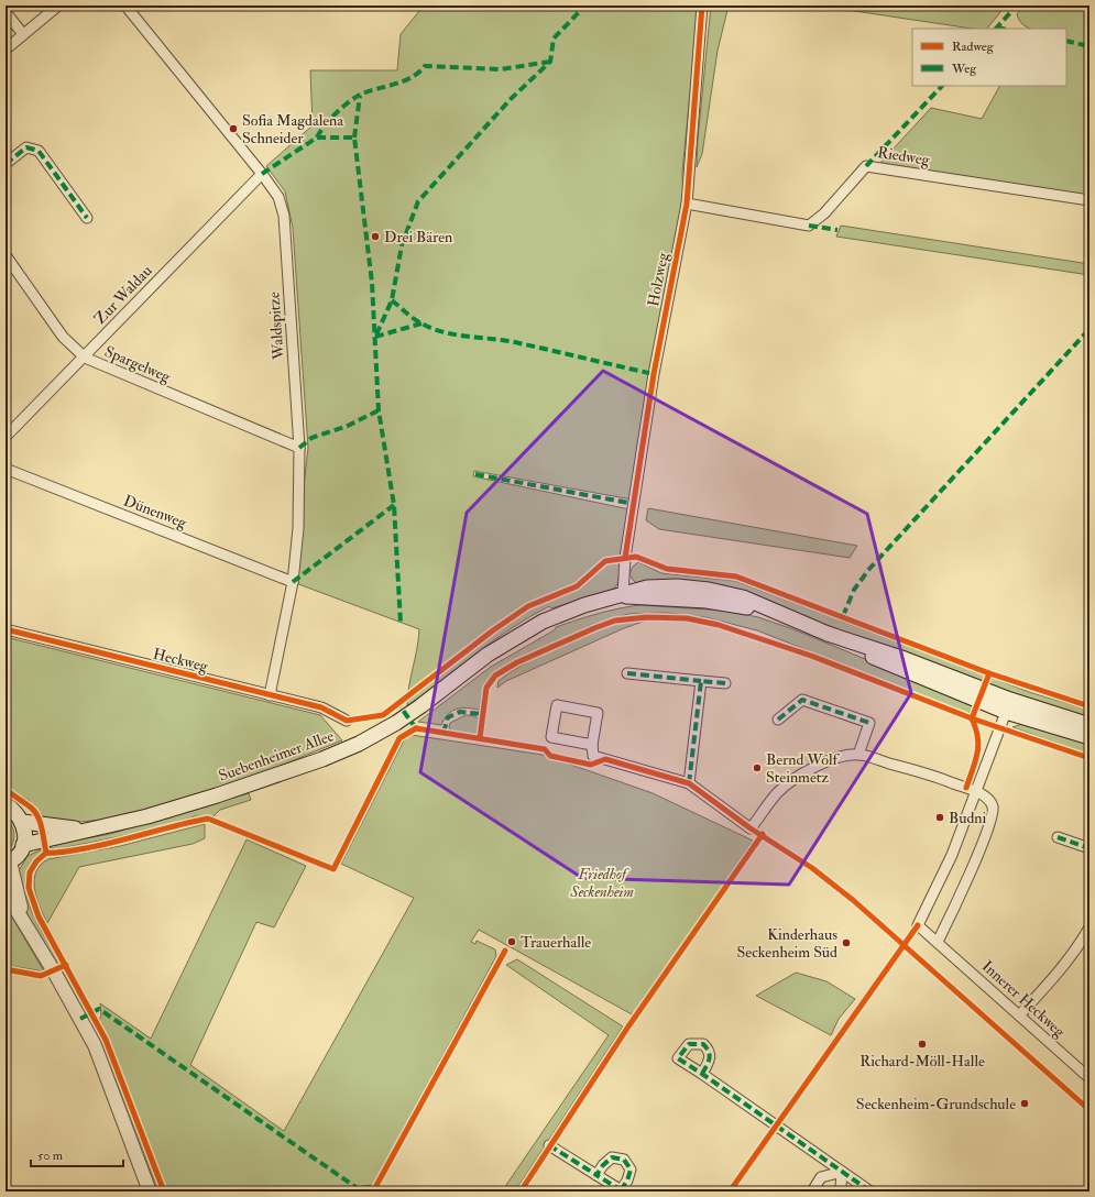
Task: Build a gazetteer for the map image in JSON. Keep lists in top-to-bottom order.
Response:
{
  "streets": {
    "main road": ["Suebenheimer Allee"],
    "street": [
      "Riedweg",
      "Holzweg",
      "Zur Waldau",
      "Waldspitze",
      "Spargelweg",
      "Dünenweg",
      "Heckweg",
      "Innerer Heckweg"
    ]
  },
  "crossings": [
    ["Riedweg", "Holzweg"],
    ["Holzweg", "Suebenheimer Allee"],
    ["Zur Waldau", "Waldspitze"],
    ["Zur Waldau", "Spargelweg"],
    ["Waldspitze", "Spargelweg"],
    ["Waldspitze", "Dünenweg"],
    ["Waldspitze", "Heckweg"],
    ["Suebenheimer Allee", "Innerer Heckweg"]
  ],
  "parks": ["Friedhof Seckenheim"],
  "places": [
    "Sofia Magdalena Schneider",
    "Drei Bären",
    "Bernd Wolf Steinmetz",
    "Budni",
    "Trauerhalle",
    "Kinderhaus Seckenheim Süd",
    "Richard-Möll-Halle",
    "Seckenheim-Grundschule"
  ],
  "legend": ["Radweg", "Weg"],
  "scale_bar": "50 m"
}
